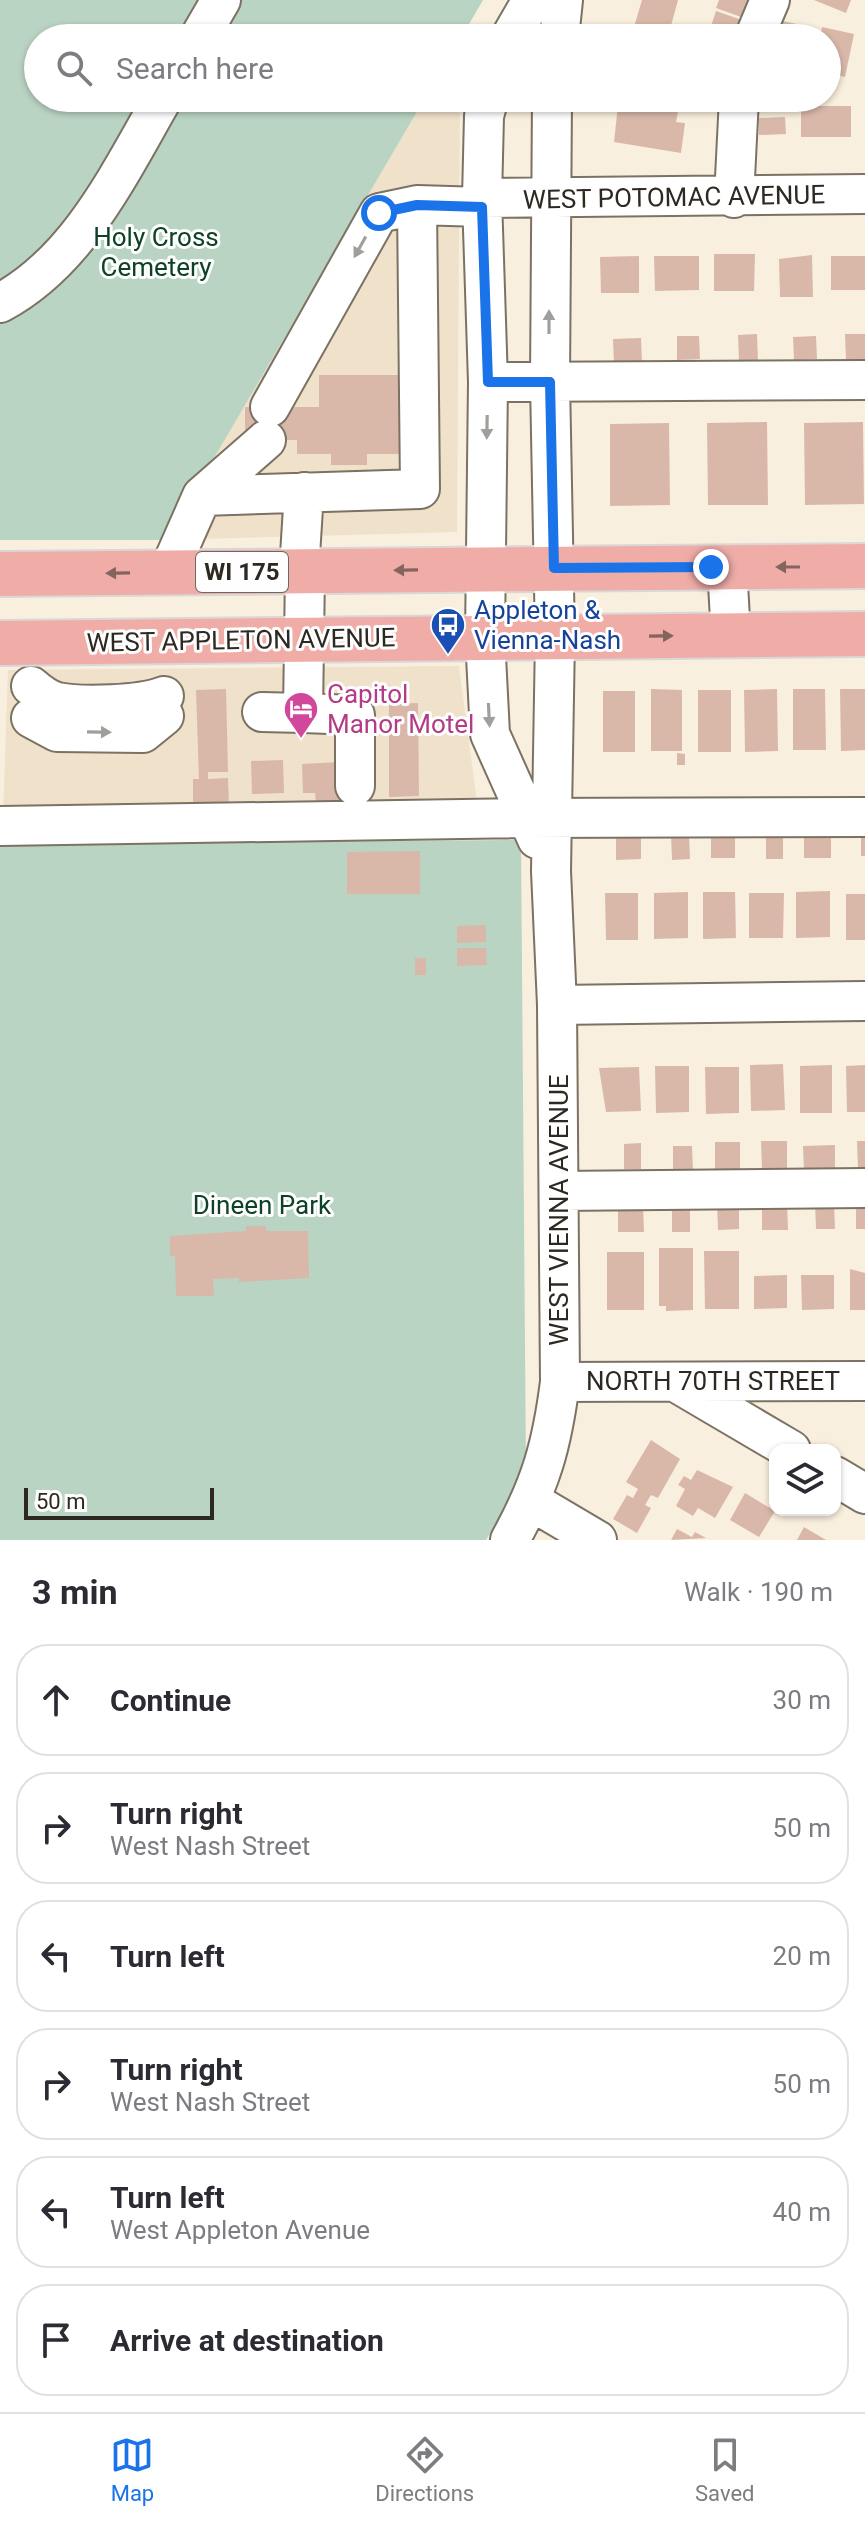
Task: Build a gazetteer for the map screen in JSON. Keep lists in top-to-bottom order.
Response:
{
  "streets": {
    "main road": ["WI 175", "WEST APPLETON AVENUE"],
    "street": ["WEST POTOMAC AVENUE", "WEST VIENNA AVENUE", "NORTH 70TH STREET"]
  },
  "crossings": [
    ["WEST POTOMAC AVENUE", "WEST VIENNA AVENUE"],
    ["WI 175", "WEST VIENNA AVENUE"],
    ["WEST APPLETON AVENUE", "WEST VIENNA AVENUE"],
    ["WEST VIENNA AVENUE", "NORTH 70TH STREET"]
  ],
  "parks": ["Holy Cross Cemetery", "Dineen Park"],
  "places": {
    "bus stop": ["Appleton & Vienna-Nash"],
    "hotel": ["Capitol Manor Motel"]
  },
  "scale_bar": "50 m",
  "page": {
    "search": "Search here",
    "scale": "50 m",
    "heading": ["3 min", "Walk · 190 m"],
    "list": [
      ["Continue", "30 m"],
      ["Turn right", "West Nash Street", "50 m"],
      ["Turn left", "20 m"],
      ["Turn right", "West Nash Street", "50 m"],
      ["Turn left", "West Appleton Avenue", "40 m"],
      "Arrive at destination"
    ],
    "nav": ["Map", "Directions", "Saved"]
  }
}
